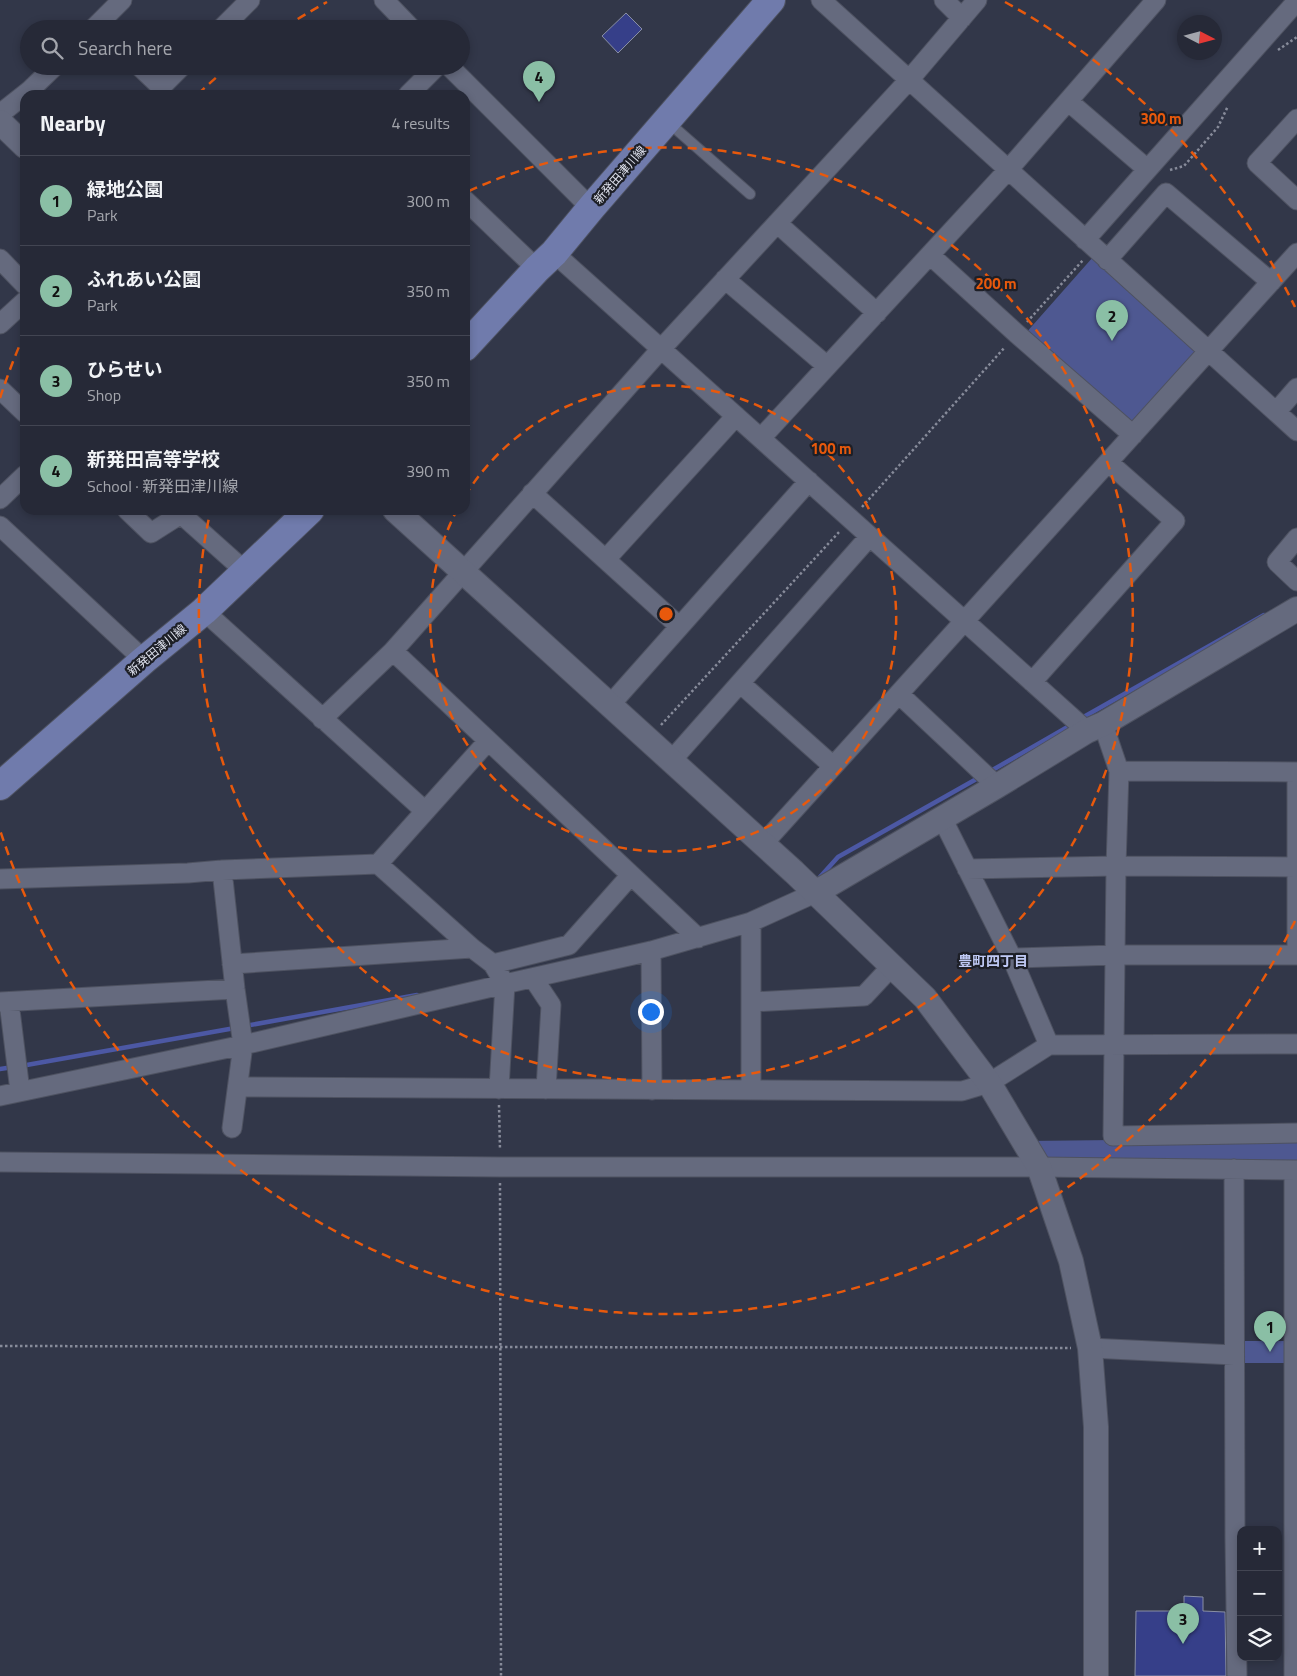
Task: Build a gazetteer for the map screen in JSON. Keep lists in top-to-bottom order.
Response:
{
  "streets": {
    "main road": ["新発田津川線"]
  },
  "districts": ["豊町四丁目"],
  "north": "right",
  "page": {
    "search": "Search here",
    "pins": [
      "4",
      "2",
      "1",
      "3"
    ],
    "heading": ["Nearby", "4 results"],
    "list": [
      {
        "mark": "1",
        "name": "緑地公園",
        "note": "Park",
        "value": "300 m"
      },
      {
        "mark": "2",
        "name": "ふれあい公園",
        "note": "Park",
        "value": "350 m"
      },
      {
        "mark": "3",
        "name": "ひらせい",
        "note": "Shop",
        "value": "350 m"
      },
      {
        "mark": "4",
        "name": "新発田高等学校",
        "note": "School · 新発田津川線",
        "value": "390 m"
      }
    ],
    "map_buttons": ["+", "−"]
  },
  "rings": ["300 m", "200 m", "100 m"]
}
